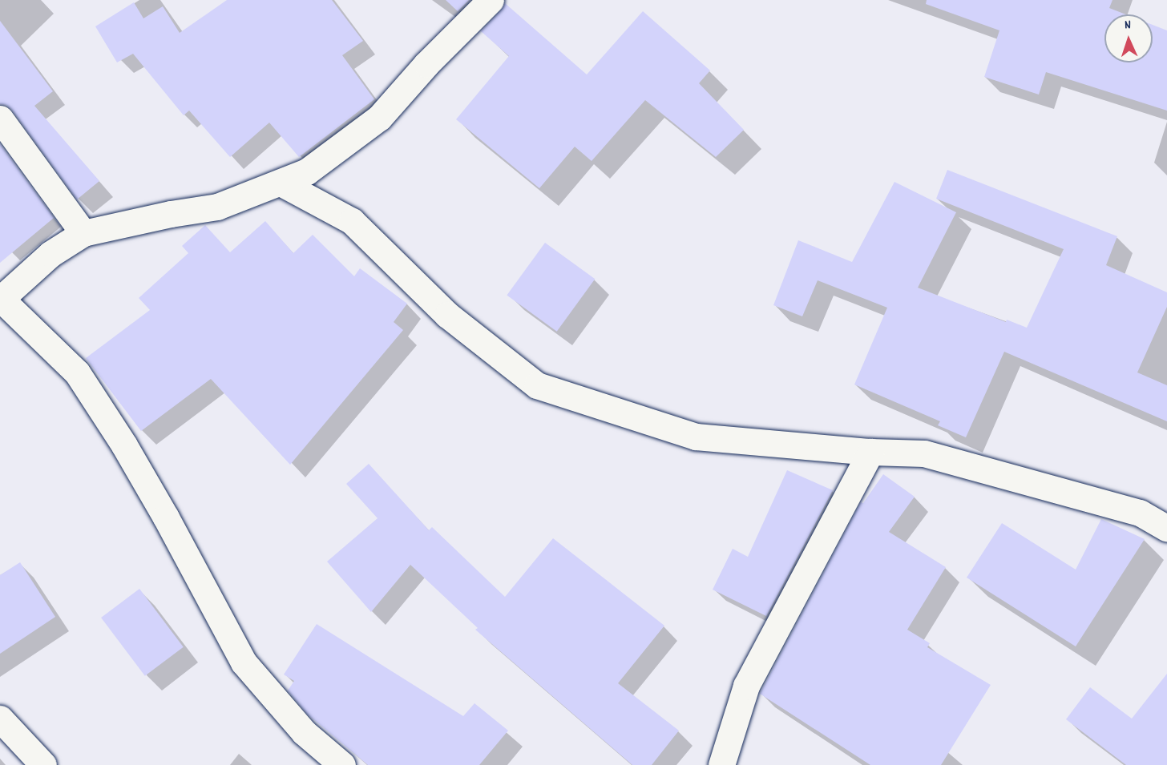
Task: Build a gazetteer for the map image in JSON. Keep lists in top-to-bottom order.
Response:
{
  "north": "top"
}
